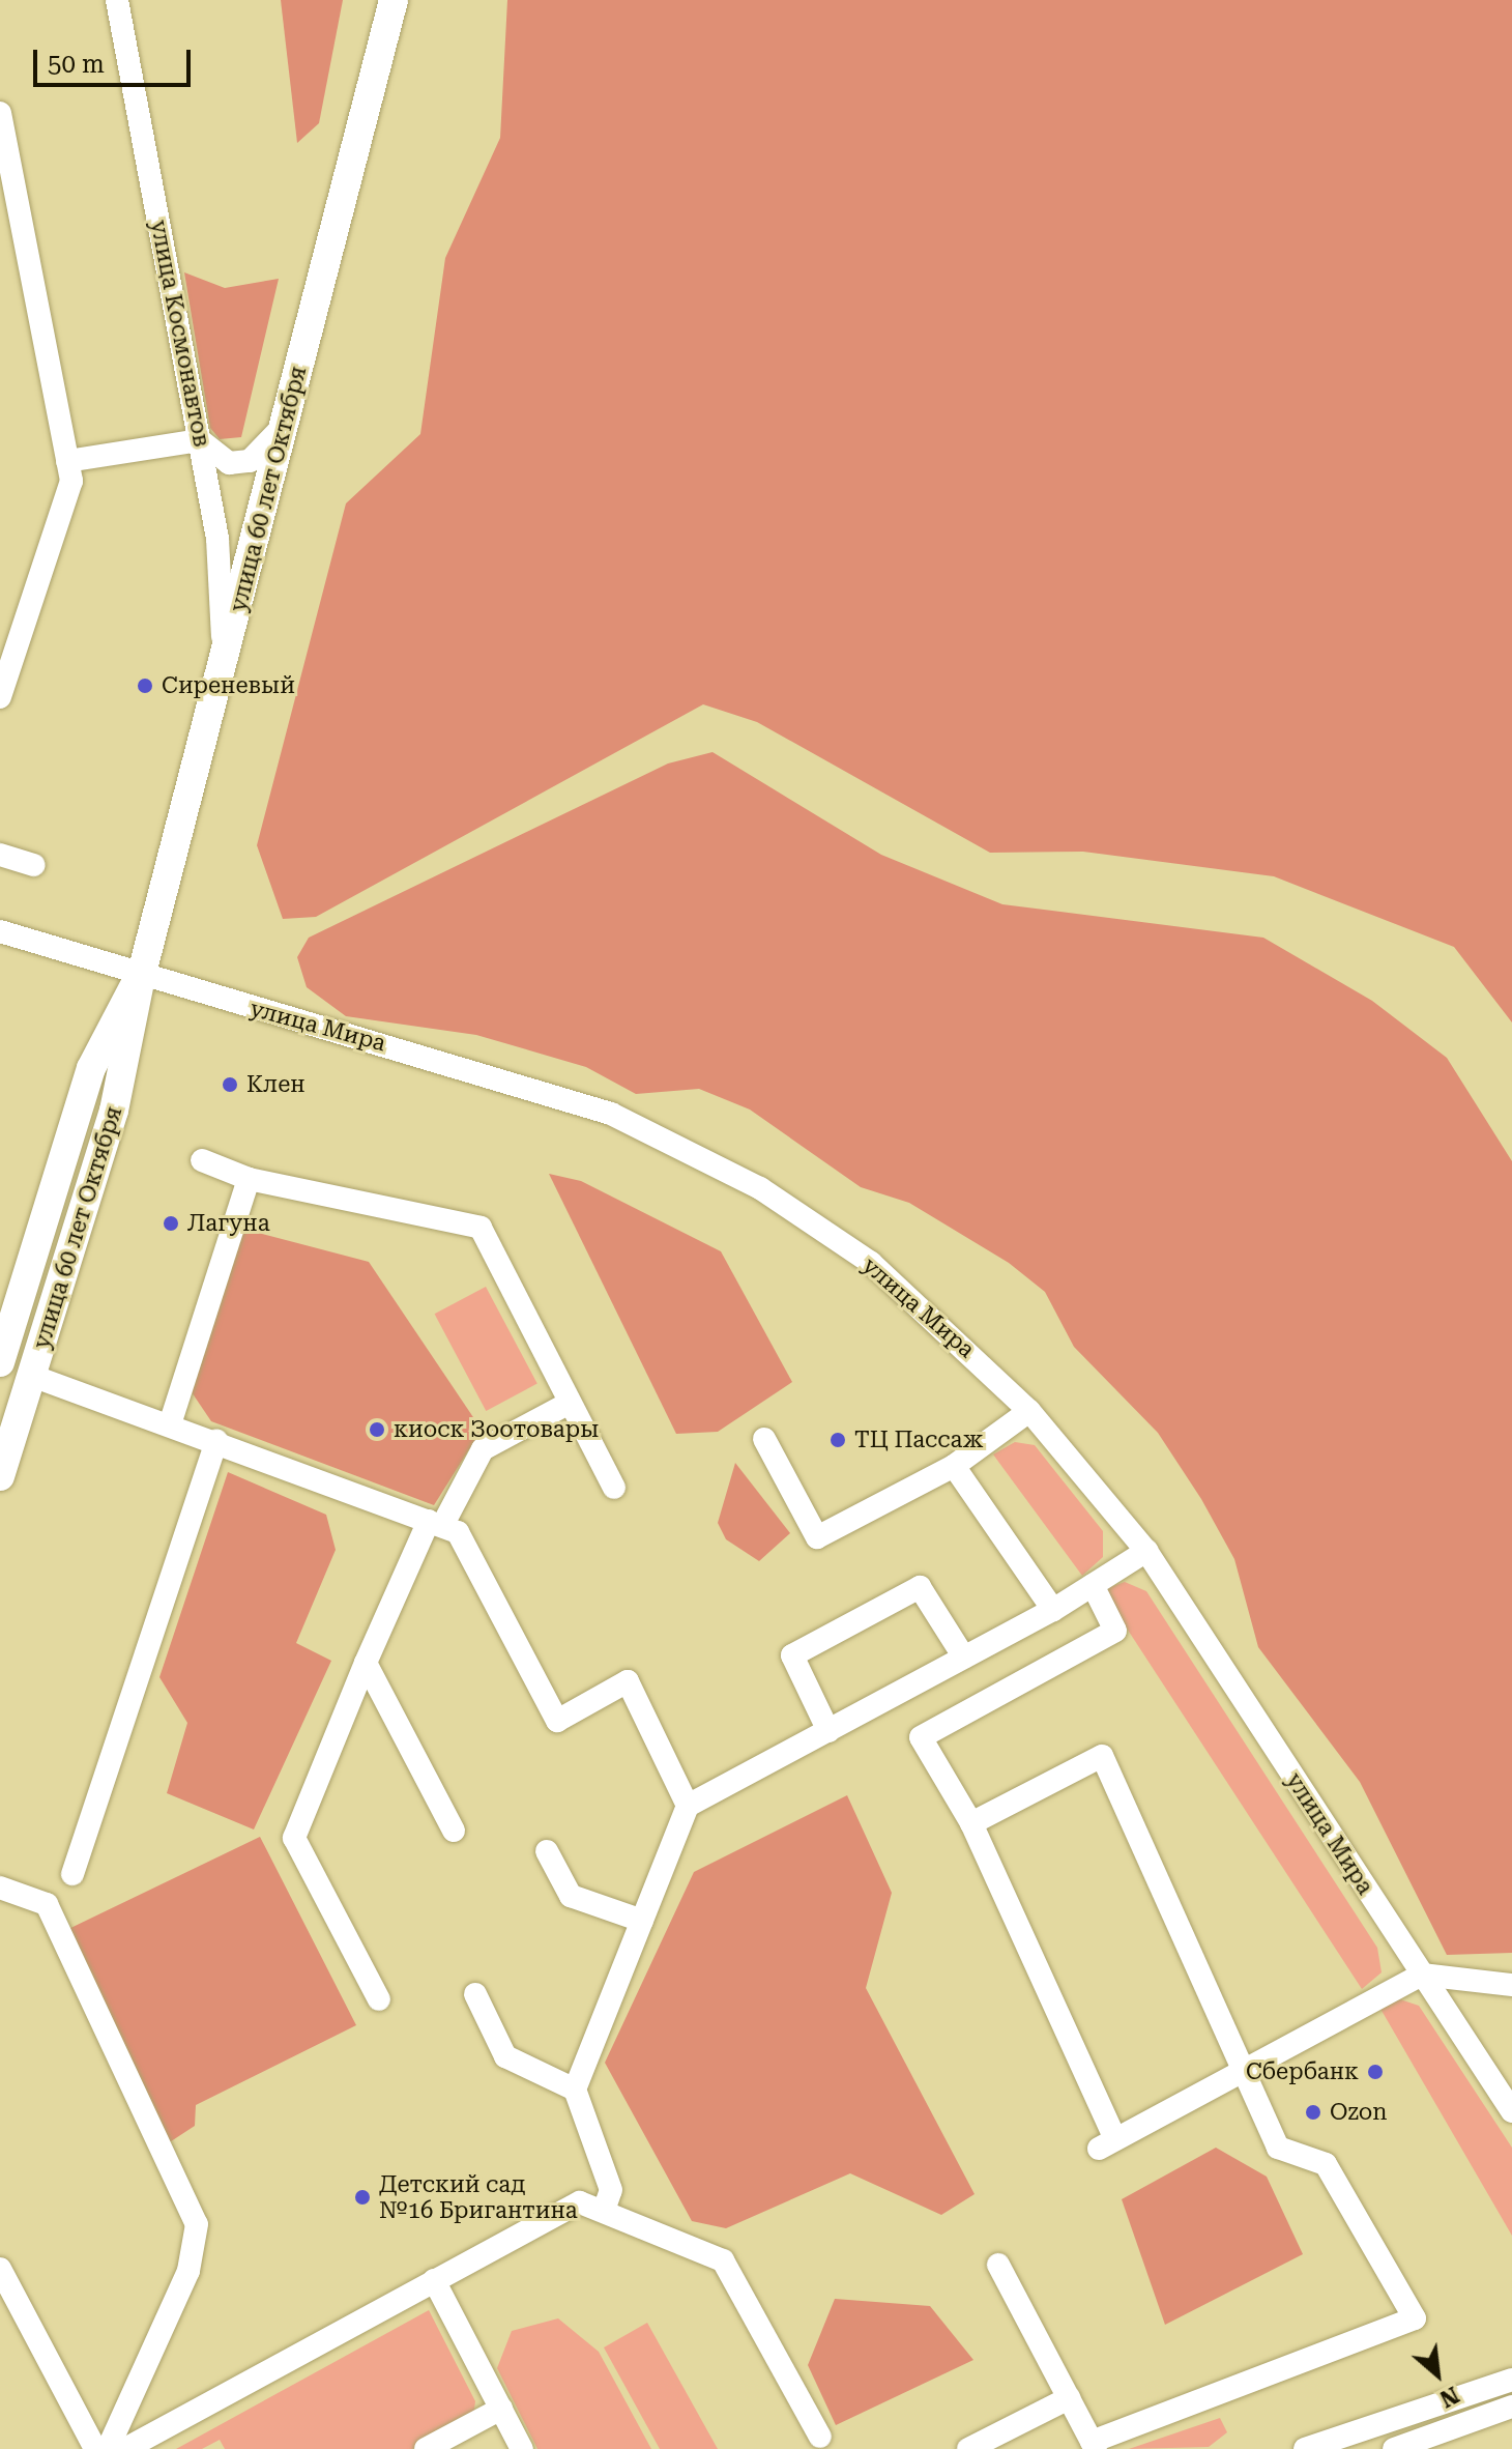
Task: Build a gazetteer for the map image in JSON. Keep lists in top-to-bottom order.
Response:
{
  "streets": {
    "main road": ["улица 60 лет Октября"],
    "street": ["улица Космонавтов", "улица Мира"]
  },
  "crossings": [
    ["улица Космонавтов", "улица 60 лет Октября"],
    ["улица 60 лет Октября", "улица Мира"]
  ],
  "places": [
    "Сиреневый",
    "Клен",
    "Лагуна",
    "киоск Зоотовары",
    "ТЦ Пассаж",
    "Сбербанк",
    "Ozon",
    "Детский сад №16 Бригантина"
  ],
  "scale_bar": "50 m",
  "north": "bottom right"
}
